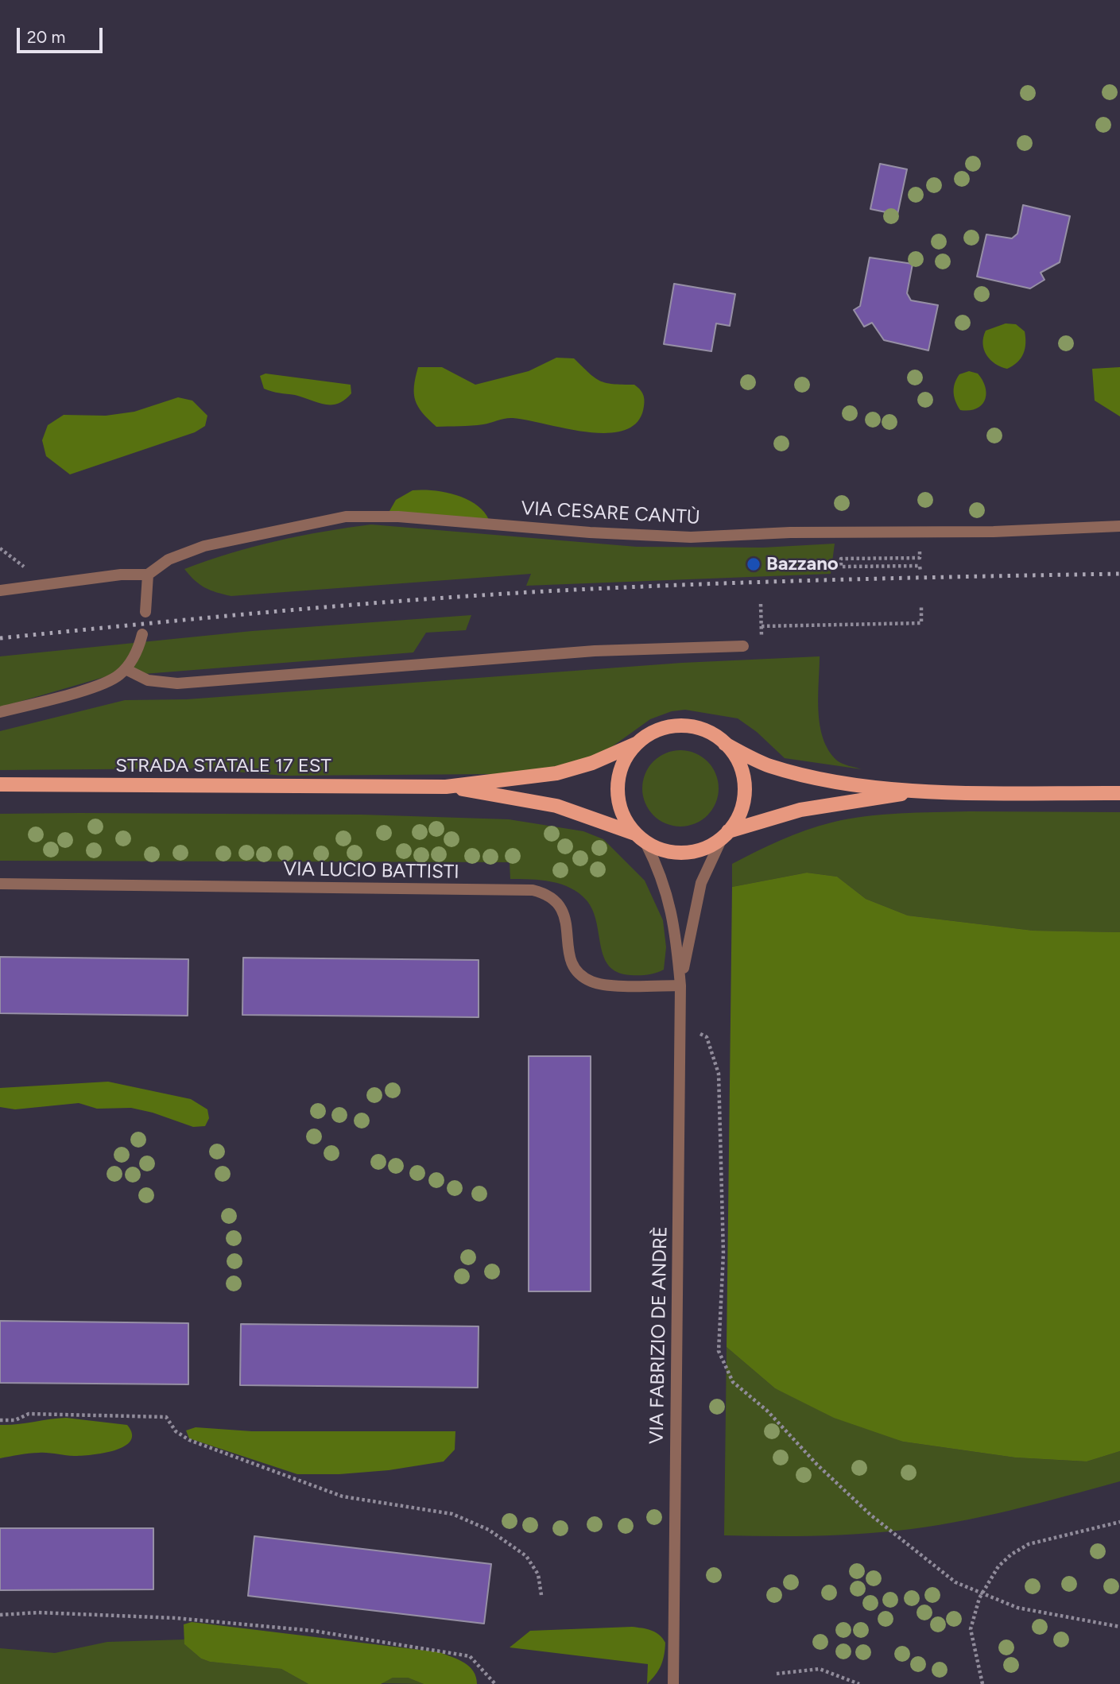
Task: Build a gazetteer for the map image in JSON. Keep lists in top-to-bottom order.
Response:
{
  "streets": {
    "main road": ["STRADA STATALE 17 EST"],
    "street": ["VIA CESARE CANTÙ", "VIA LUCIO BATTISTI", "VIA FABRIZIO DE ANDRÈ"]
  },
  "crossings": [
    ["STRADA STATALE 17 EST", "VIA FABRIZIO DE ANDRÈ"],
    ["VIA LUCIO BATTISTI", "VIA FABRIZIO DE ANDRÈ"]
  ],
  "places": ["Bazzano"],
  "scale_bar": "20 m"
}
